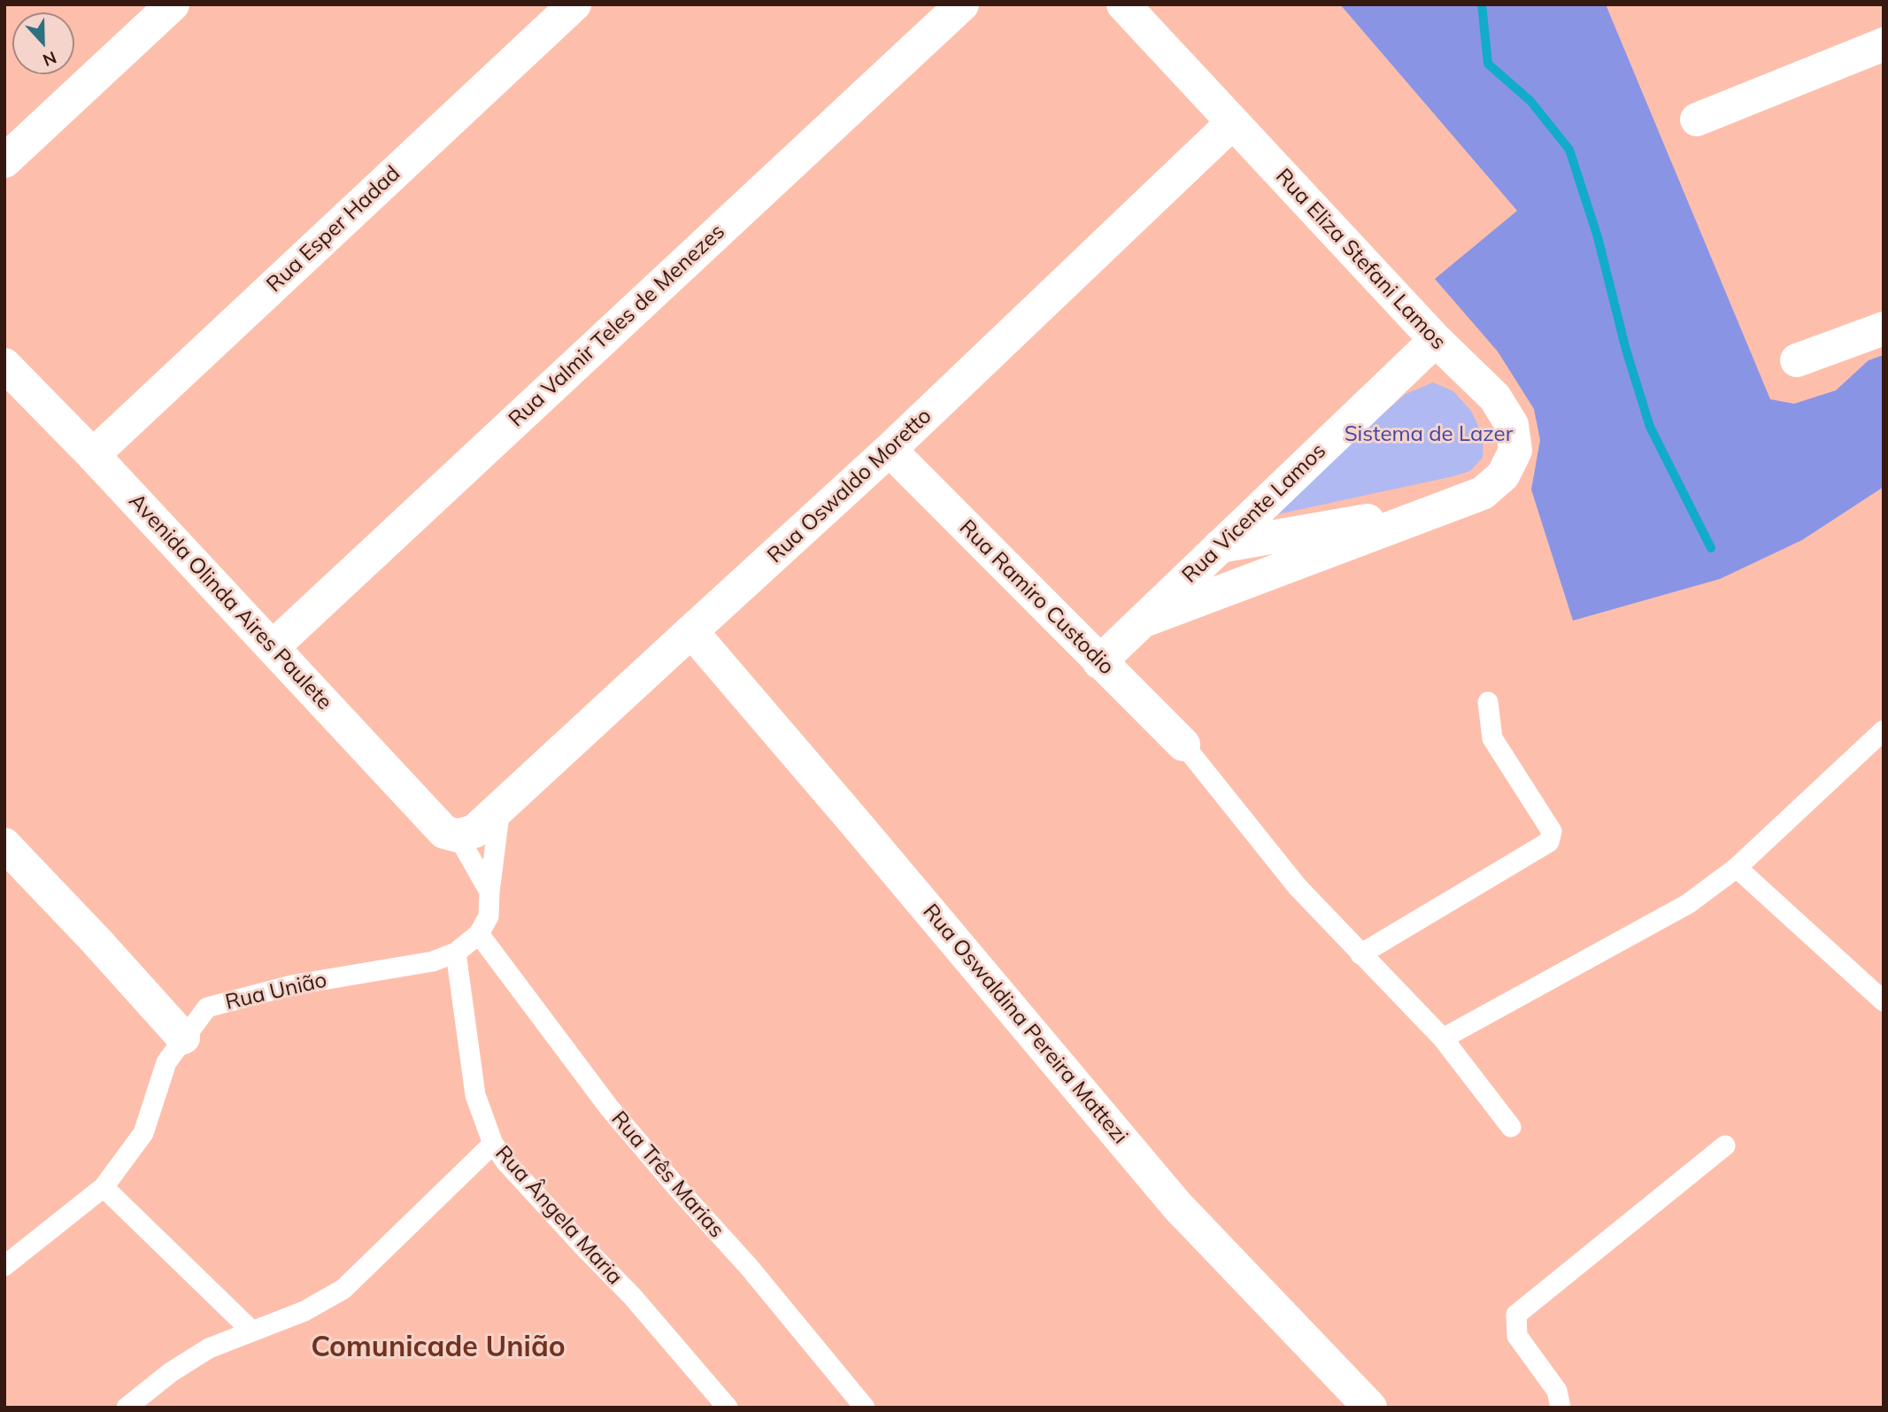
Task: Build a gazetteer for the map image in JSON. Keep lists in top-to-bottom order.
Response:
{
  "streets": {
    "street": [
      "Rua Esper Hadad",
      "Rua Eliza Stefani Lamos",
      "Rua Valmir Teles de Menezes",
      "Rua Oswaldo Moretto",
      "Rua Vicente Lamos",
      "Rua Ramiro Custodio",
      "Avenida Olinda Aires Paulete",
      "Rua Oswaldina Pereira Mattezi"
    ],
    "lane": ["Rua União", "Rua Três Marias", "Rua Ângela Maria"]
  },
  "crossings": [
    ["Rua Esper Hadad", "Avenida Olinda Aires Paulete"],
    ["Rua Eliza Stefani Lamos", "Rua Oswaldo Moretto"],
    ["Rua Eliza Stefani Lamos", "Rua Vicente Lamos"],
    ["Rua Valmir Teles de Menezes", "Avenida Olinda Aires Paulete"],
    ["Rua Oswaldo Moretto", "Rua Ramiro Custodio"],
    ["Rua Oswaldo Moretto", "Avenida Olinda Aires Paulete"],
    ["Rua Oswaldo Moretto", "Rua Oswaldina Pereira Mattezi"],
    ["Rua Vicente Lamos", "Rua Ramiro Custodio"],
    ["Rua União", "Rua Três Marias"],
    ["Rua União", "Rua Ângela Maria"]
  ],
  "districts": ["Comunicade União"],
  "parks": ["Sistema de Lazer"],
  "north": "bottom"
}
